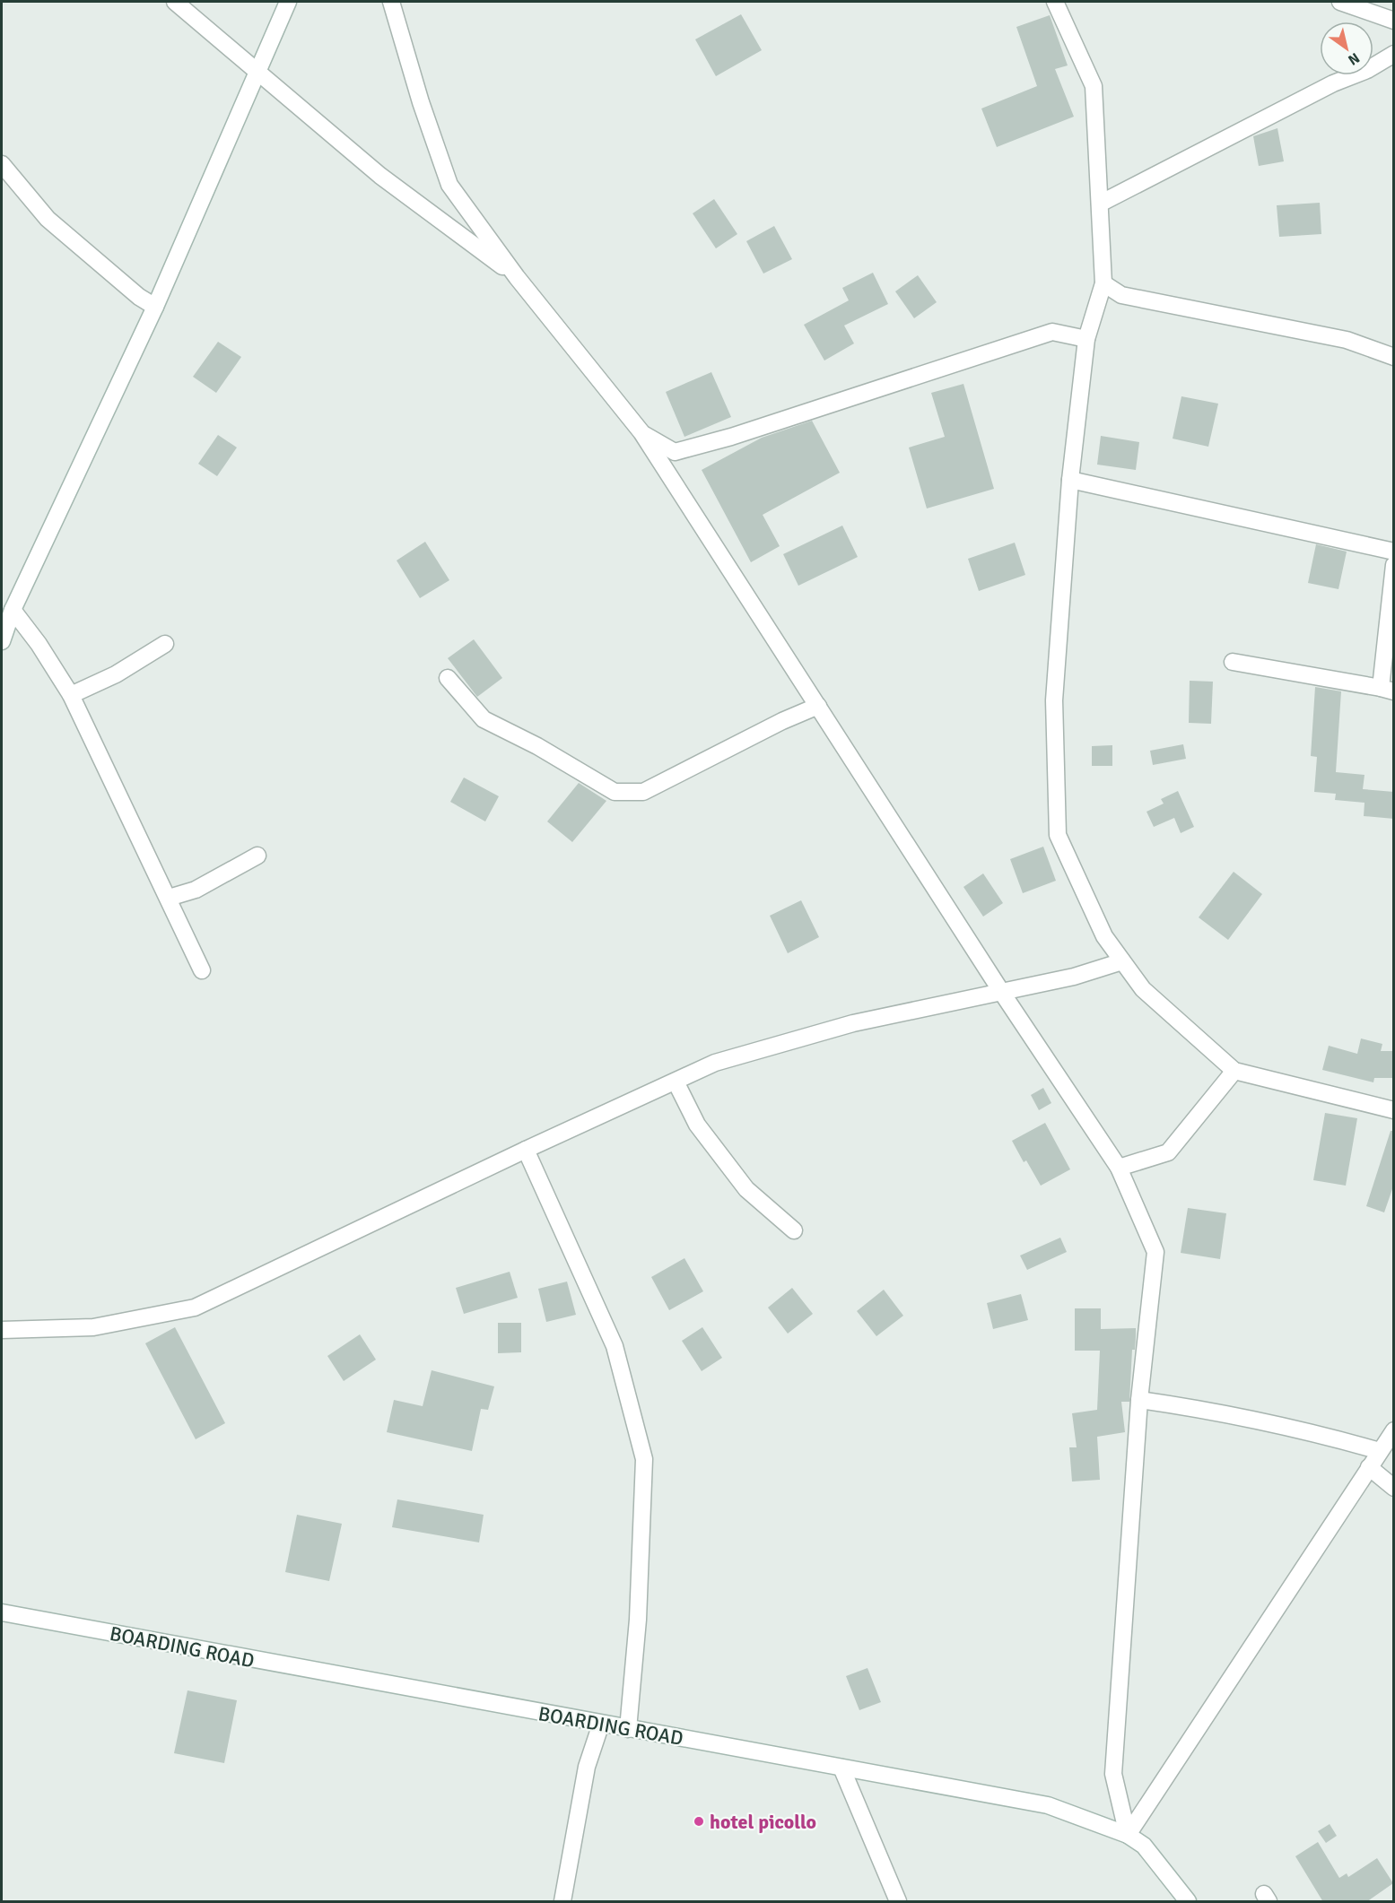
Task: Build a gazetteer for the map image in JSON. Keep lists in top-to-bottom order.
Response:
{
  "streets": {
    "street": ["BOARDING ROAD"]
  },
  "places": ["hotel picollo"],
  "north": "bottom right"
}
